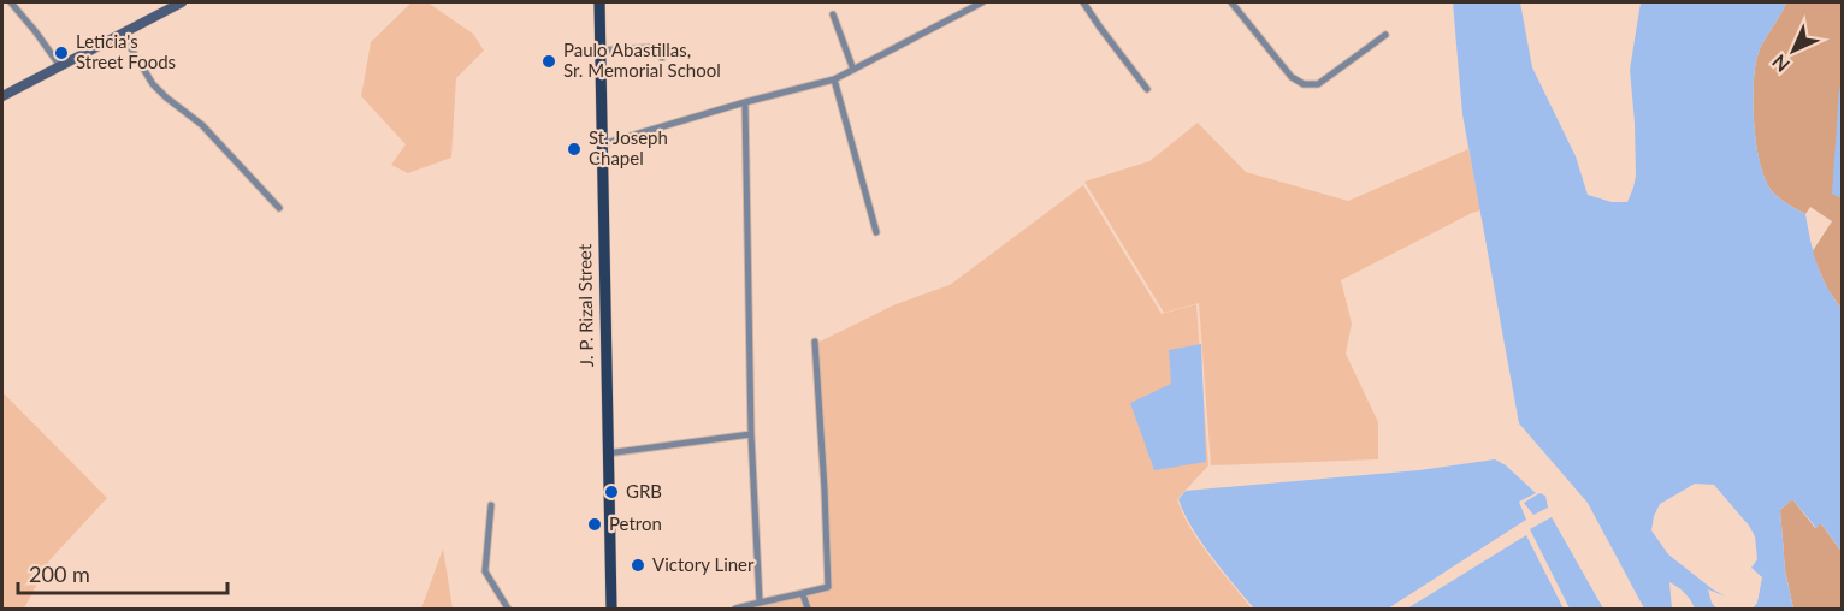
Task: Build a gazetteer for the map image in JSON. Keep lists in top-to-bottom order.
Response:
{
  "streets": {
    "main road": ["J. P. Rizal Street"]
  },
  "places": [
    "Leticia's Street Foods",
    "Paulo Abastillas, Sr. Memorial School",
    "St. Joseph Chapel",
    "GRB",
    "Petron",
    "Victory Liner"
  ],
  "scale_bar": "200 m",
  "north": "bottom left"
}
